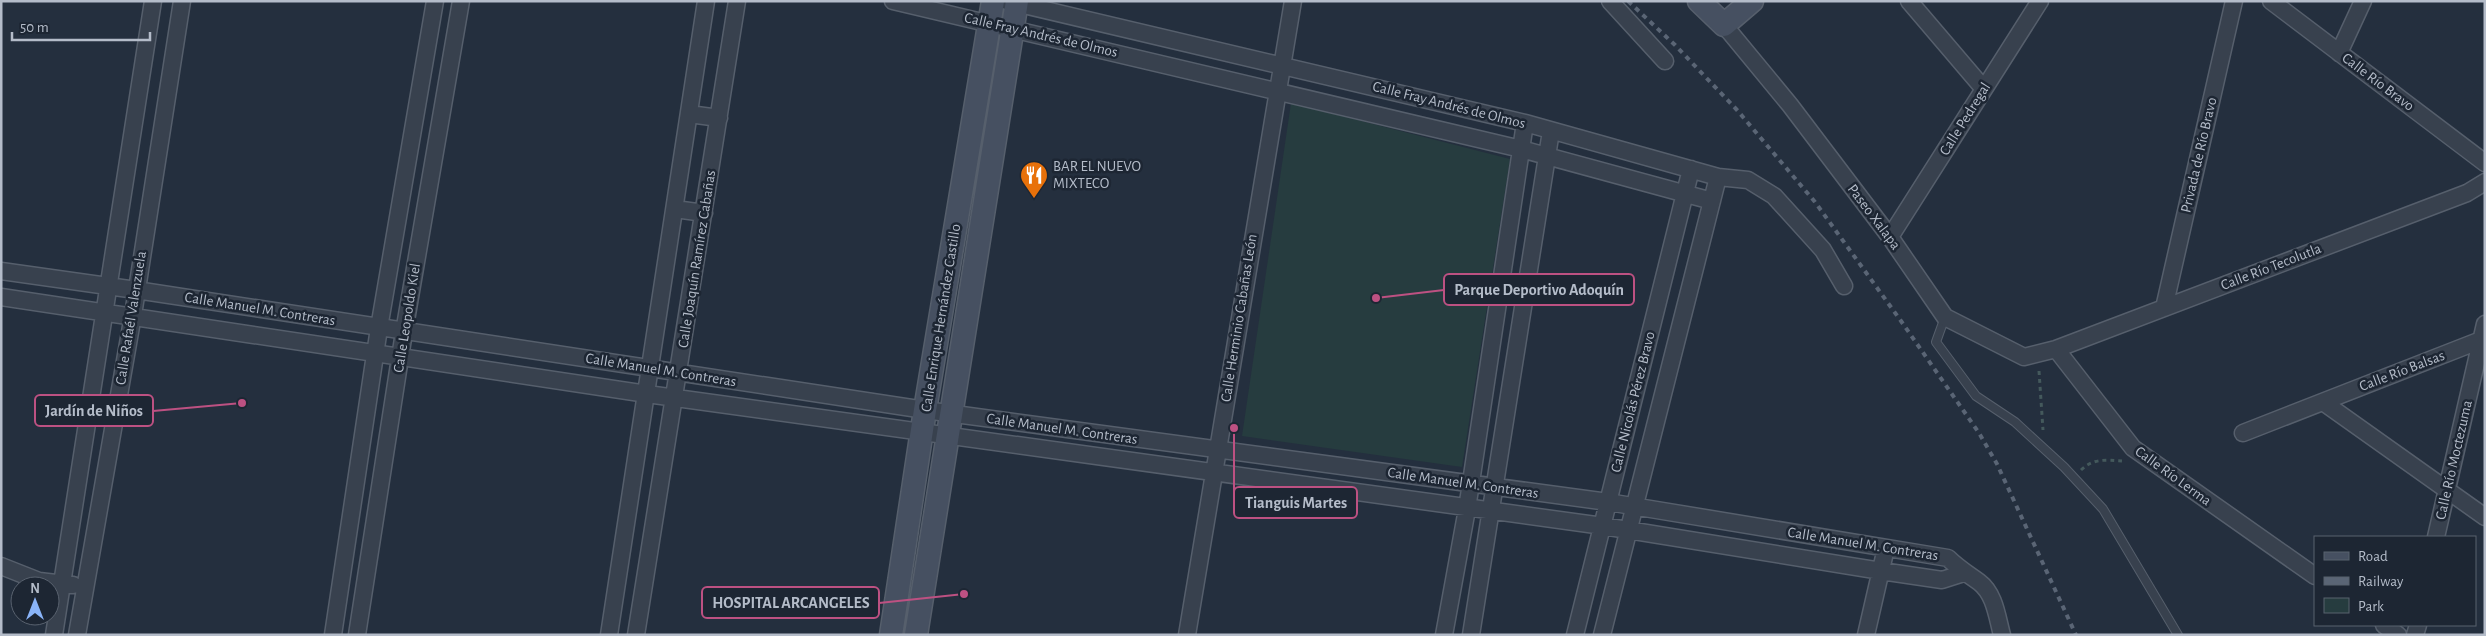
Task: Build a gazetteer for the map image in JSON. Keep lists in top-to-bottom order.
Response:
{
  "streets": {
    "main road": ["Calle Enrique Hernández Castillo"],
    "street": [
      "Calle Fray Andrés de Olmos",
      "Calle Río Bravo",
      "Calle Pedregal",
      "Privada de Río Bravo",
      "Paseo Xalapa",
      "Calle Joaquín Ramírez Cabañas",
      "Calle Río Tecolutla",
      "Calle Manuel M. Contreras",
      "Calle Rafaél Valenzuela",
      "Calle Leopoldo Kiel",
      "Calle Herminio Cabañas León",
      "Calle Río Balsas",
      "Calle Nicolás Pérez Bravo",
      "Calle Río Moctezuma",
      "Calle Río Lerma"
    ]
  },
  "crossings": [
    ["Calle Fray Andrés de Olmos", "Calle Enrique Hernández Castillo"],
    ["Calle Fray Andrés de Olmos", "Calle Herminio Cabañas León"],
    ["Calle Fray Andrés de Olmos", "Calle Nicolás Pérez Bravo"],
    ["Calle Pedregal", "Paseo Xalapa"],
    ["Privada de Río Bravo", "Calle Río Tecolutla"],
    ["Paseo Xalapa", "Calle Río Tecolutla"],
    ["Paseo Xalapa", "Calle Río Lerma"],
    ["Calle Joaquín Ramírez Cabañas", "Calle Manuel M. Contreras"],
    ["Calle Río Tecolutla", "Calle Río Lerma"],
    ["Calle Manuel M. Contreras", "Calle Rafaél Valenzuela"],
    ["Calle Manuel M. Contreras", "Calle Leopoldo Kiel"],
    ["Calle Manuel M. Contreras", "Calle Enrique Hernández Castillo"],
    ["Calle Manuel M. Contreras", "Calle Herminio Cabañas León"],
    ["Calle Manuel M. Contreras", "Calle Nicolás Pérez Bravo"],
    ["Calle Río Balsas", "Calle Río Moctezuma"]
  ],
  "places": {
    "restaurant": ["BAR EL NUEVO MIXTECO"],
    "other": [
      "Parque Deportivo Adoquín",
      "Jardín de Niños",
      "Tianguis Martes",
      "HOSPITAL ARCANGELES"
    ]
  },
  "legend": ["Road", "Railway", "Park"],
  "scale_bar": "50 m",
  "north": "top"
}
